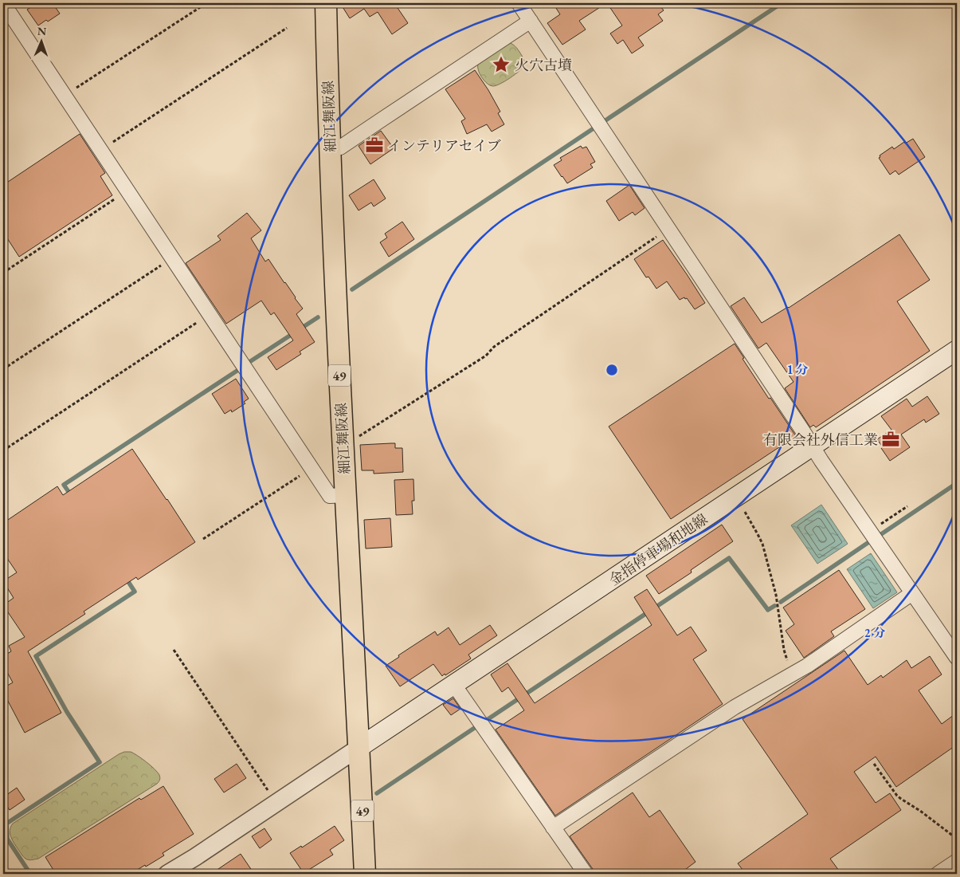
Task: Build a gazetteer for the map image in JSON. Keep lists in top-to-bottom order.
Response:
{
  "streets": {
    "main road": ["細江舞阪線", "49", "金指停車場和地線"]
  },
  "crossings": [
    ["細江舞阪線", "金指停車場和地線"]
  ],
  "places": {
    "place": ["火穴古墳"],
    "office": ["インテリアセイブ", "有限会社外信工業"]
  },
  "north": "top",
  "rings": ["1 分", "2 分"]
}
